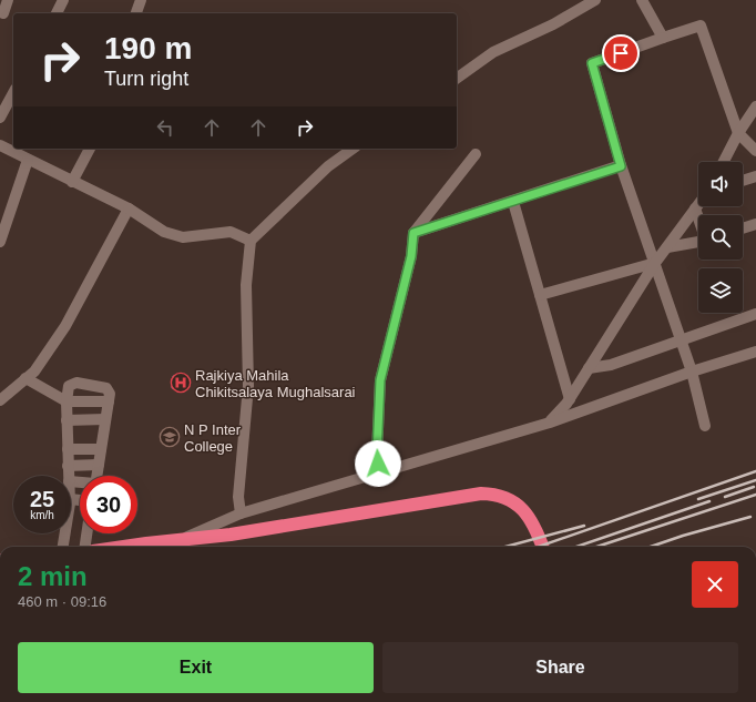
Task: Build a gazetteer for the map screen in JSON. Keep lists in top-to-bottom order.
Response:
{
  "places": {
    "hospital": ["Rajkiya Mahila Chikitsalaya Mughalsarai"],
    "school or university": ["N P Inter College"]
  },
  "page": {
    "turn": ["190 m", "Turn right"],
    "speed": "25 km/h",
    "limit": "30",
    "heading": ["2 min", "460 m · 09:16"],
    "buttons": ["Exit", "Share"]
  }
}
